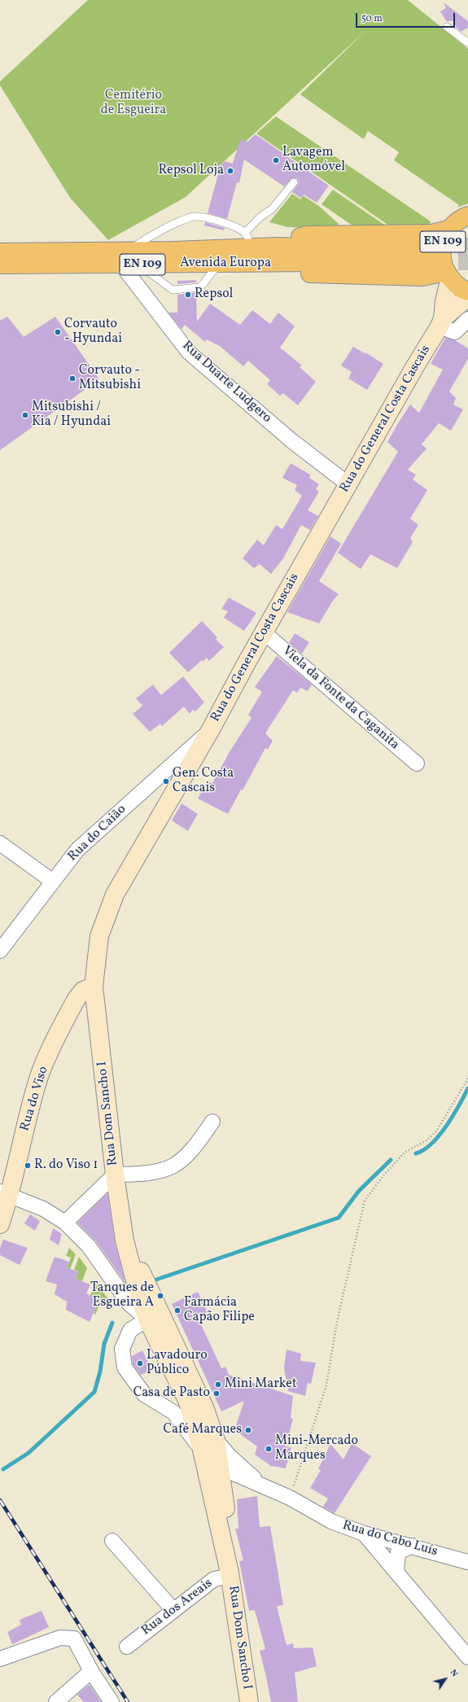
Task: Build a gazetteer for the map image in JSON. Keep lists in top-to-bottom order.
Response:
{
  "streets": {
    "main road": [
      "EN 109",
      "Avenida Europa",
      "Rua do General Costa Cascais",
      "Rua do Viso",
      "Rua Dom Sancho I"
    ],
    "street": [
      "Rua Duarte Ludgero",
      "Viela da Fonte da Caganita",
      "Rua do Caião",
      "Rua do Cabo Luís",
      "Rua dos Areais"
    ]
  },
  "crossings": [
    ["EN 109", "Rua do General Costa Cascais"],
    ["Avenida Europa", "Rua Duarte Ludgero"],
    ["Rua Duarte Ludgero", "Rua do General Costa Cascais"],
    ["Rua do General Costa Cascais", "Viela da Fonte da Caganita"],
    ["Rua do General Costa Cascais", "Rua do Caião"],
    ["Rua do General Costa Cascais", "Rua do Viso"],
    ["Rua do General Costa Cascais", "Rua Dom Sancho I"],
    ["Rua do Viso", "Rua Dom Sancho I"],
    ["Rua Dom Sancho I", "Rua do Cabo Luís"],
    ["Rua Dom Sancho I", "Rua dos Areais"]
  ],
  "parks": ["Cemitério de Esgueira"],
  "places": [
    "Lavagem Automóvel",
    "Repsol Loja",
    "Repsol",
    "Corvauto - Hyundai",
    "Corvauto - Mitsubishi",
    "Mitsubishi / Kia / Hyundai",
    "Gen. Costa Cascais",
    "R. do Viso 1",
    "Tanques de Esgueira A",
    "Farmácia Capão Filipe",
    "Lavadouro Público",
    "Mini Market",
    "Casa de Pasto",
    "Café Marques",
    "Mini-Mercado Marques"
  ],
  "scale_bar": "50 m",
  "north": "top right"
}
